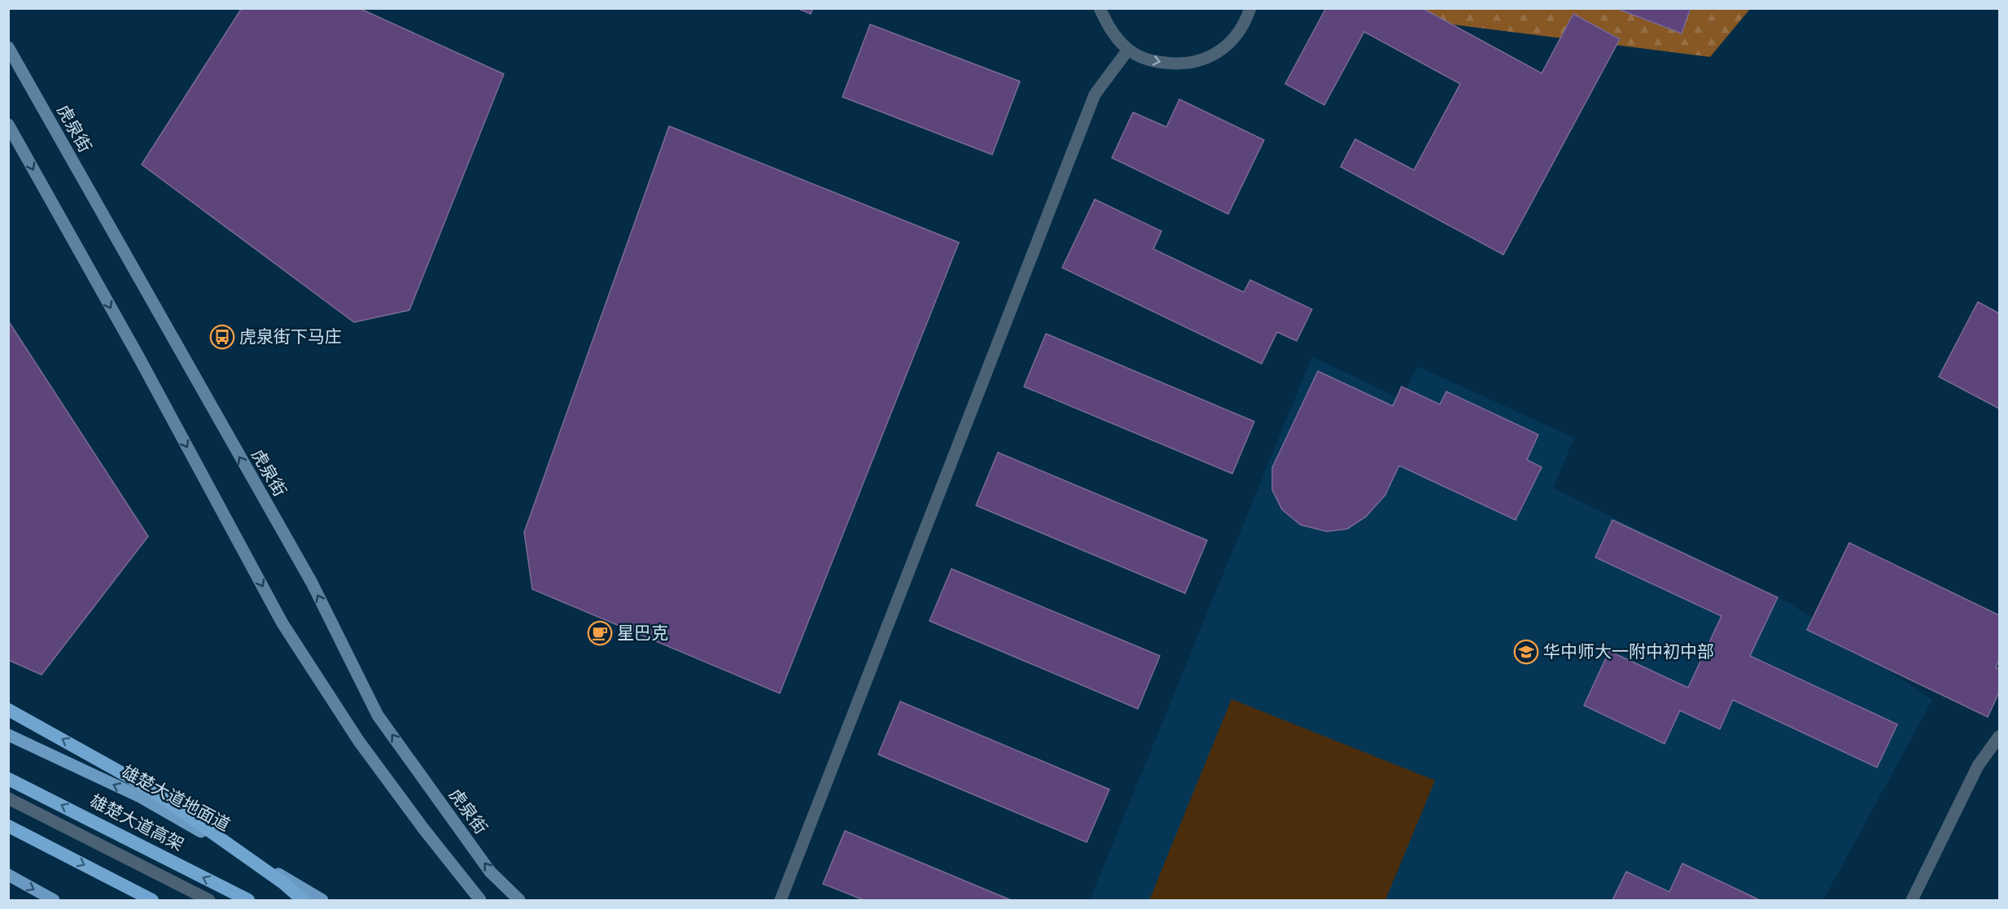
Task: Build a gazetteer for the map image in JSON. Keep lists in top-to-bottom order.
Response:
{
  "streets": {
    "highway": ["雄楚大道高架"],
    "main road": ["虎泉街", "雄楚大道地面道"]
  },
  "one_way": ["雄楚大道地面道"],
  "places": {
    "bus stop": ["虎泉街下马庄"],
    "cafe": ["星巴克"],
    "school or university": ["华中师大一附中初中部"]
  }
}
